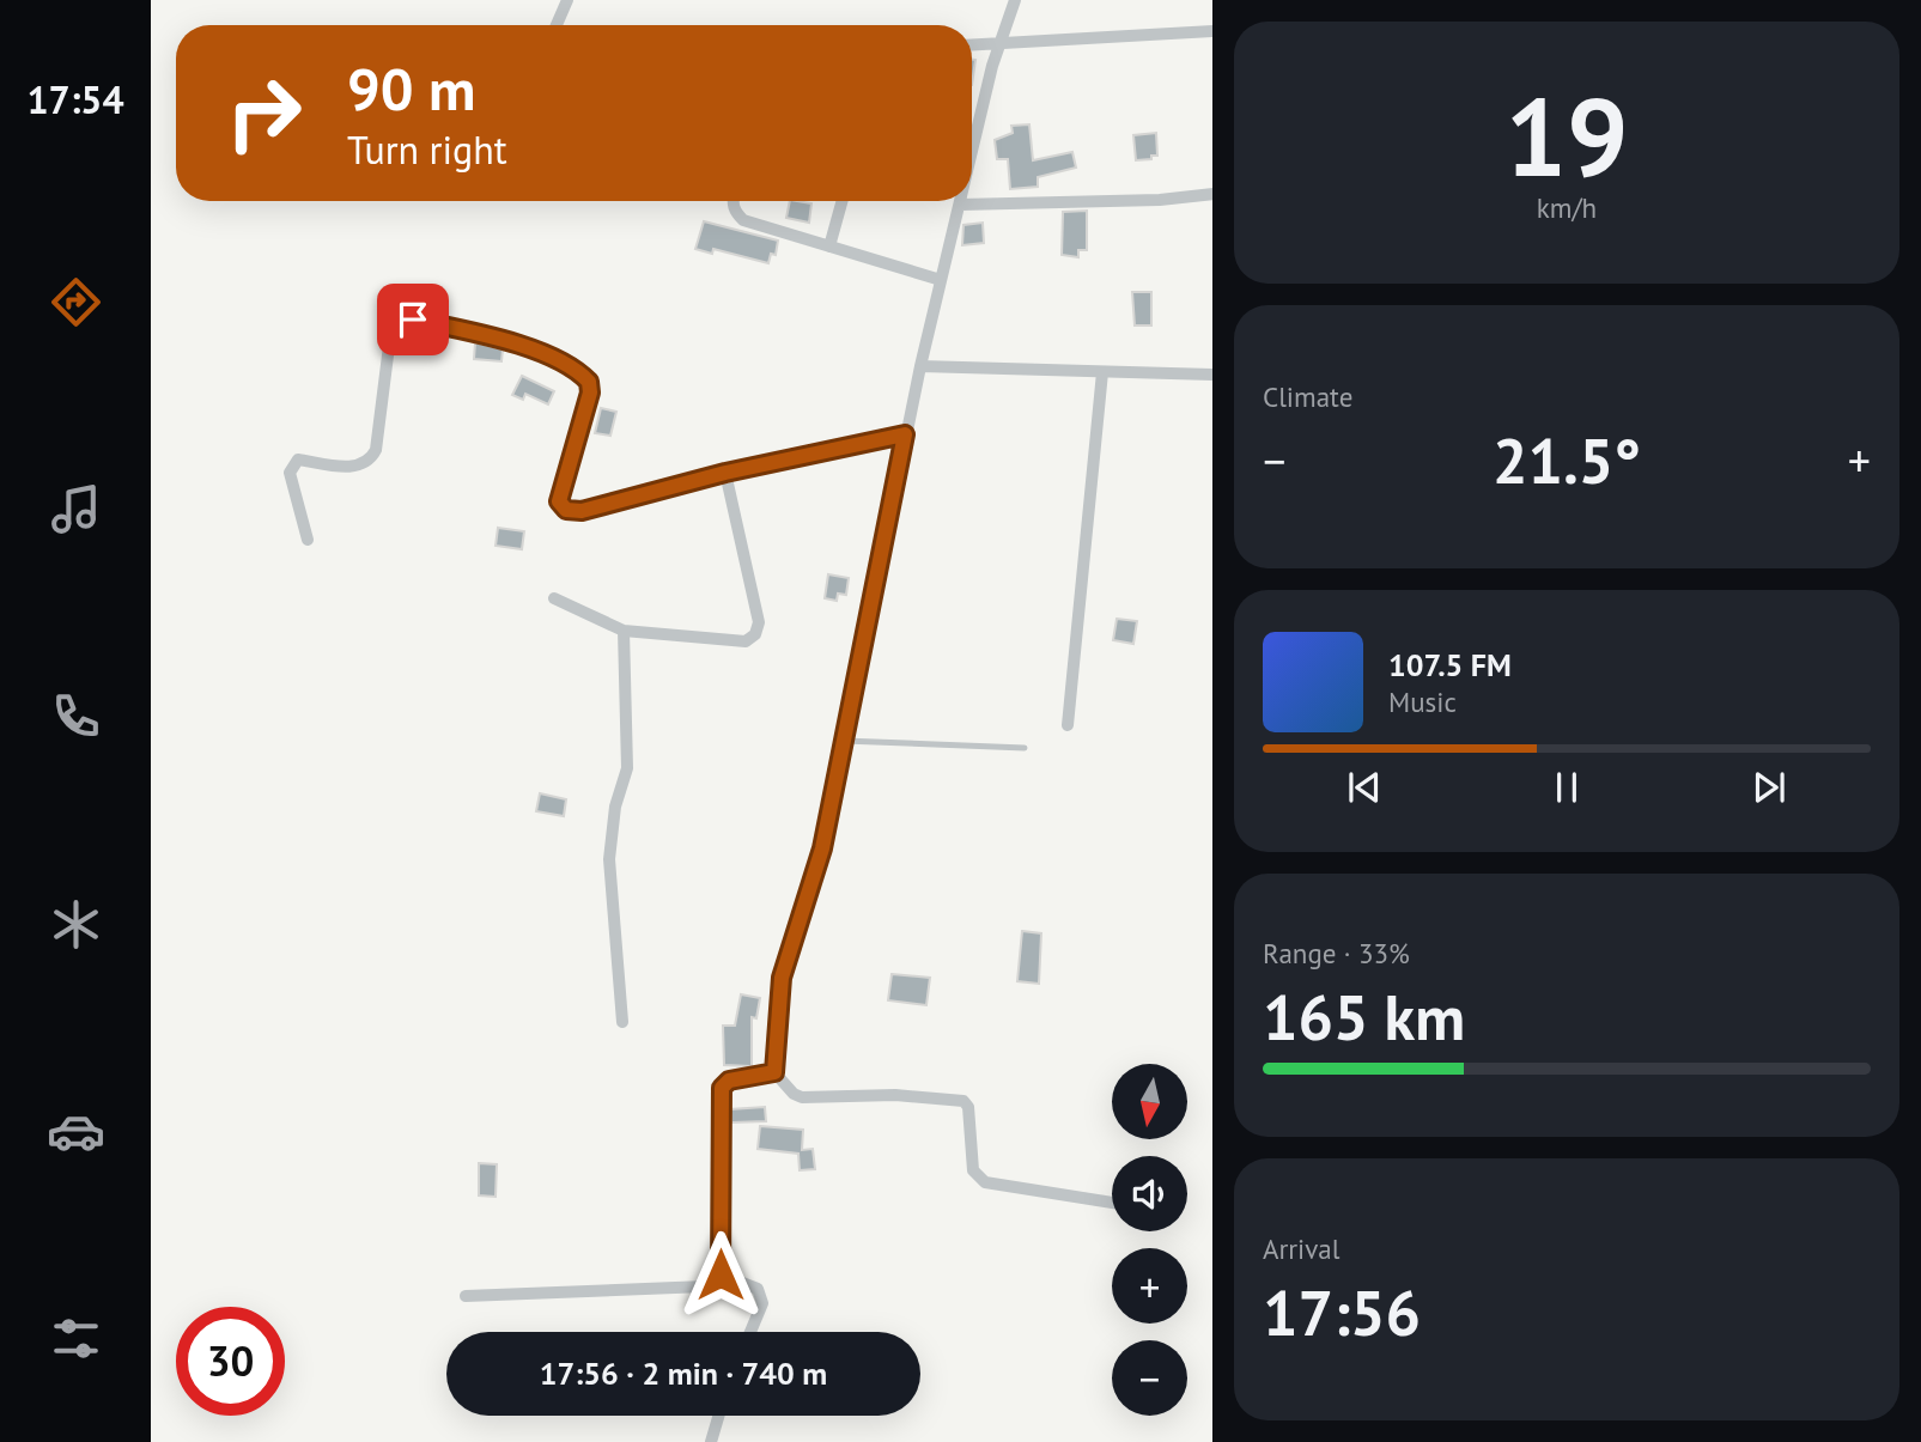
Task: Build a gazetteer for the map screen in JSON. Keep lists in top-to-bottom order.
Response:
{
  "north": "bottom",
  "page": {
    "tabs": "17:54",
    "tile": [
      ["19", "km/h"],
      "Climate",
      ["Range · 33%", "165 km"],
      ["Arrival", "17:56"]
    ],
    "turn": ["90 m", "Turn right"],
    "heat": ["−", "21.5°", "+"],
    "song": ["107.5 FM", "Music"],
    "map_buttons": ["+", "−"],
    "limit": "30",
    "trip": "17:56 · 2 min · 740 m"
  }
}
